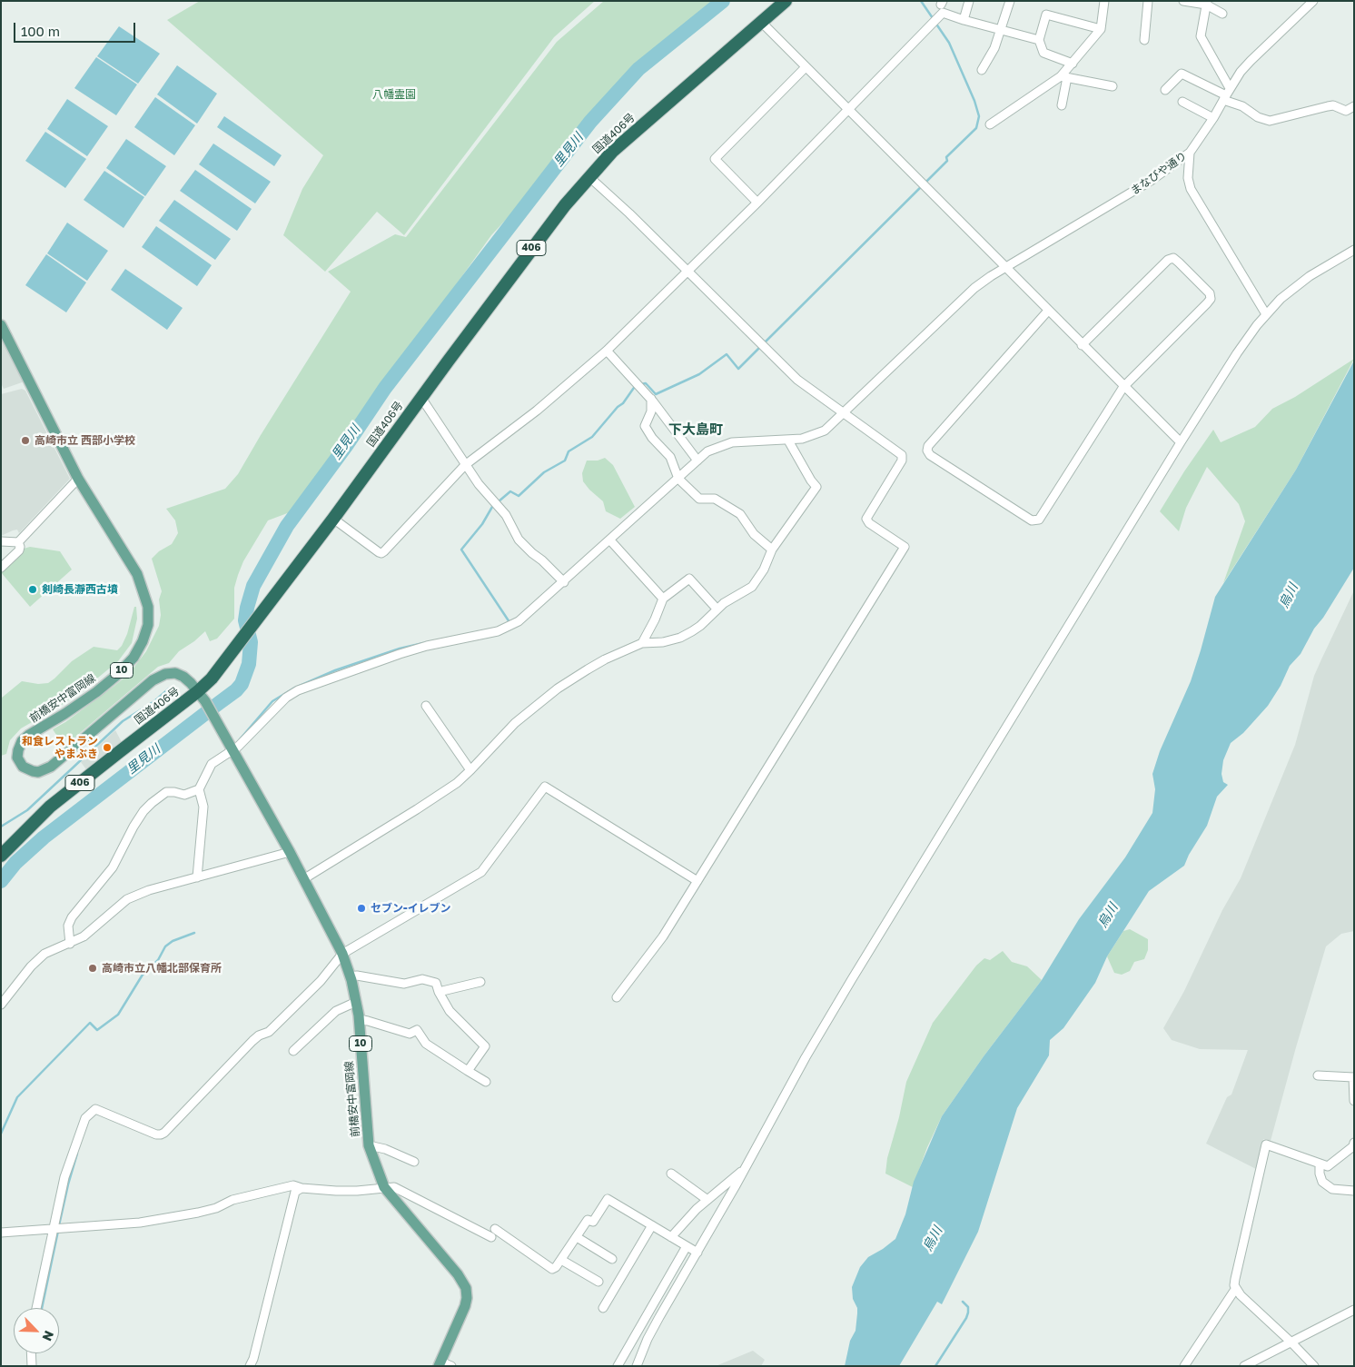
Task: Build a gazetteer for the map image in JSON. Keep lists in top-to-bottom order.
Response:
{
  "streets": {
    "highway": ["国道406号", "406"],
    "main road": ["10", "前橋安中富岡線"],
    "street": ["まなびや通り"]
  },
  "crossings": [
    ["国道406号", "前橋安中富岡線"],
    ["まなびや通り", "前橋安中富岡線"]
  ],
  "districts": ["下大島町"],
  "water": ["里見川", "烏川"],
  "parks": ["八幡霊園"],
  "places": [
    "高崎市立 西部小学校",
    "剣崎長瀞西古墳",
    "和食レストラン やまぶき",
    "セブン-イレブン",
    "高崎市立八幡北部保育所"
  ],
  "scale_bar": "100 m",
  "north": "bottom right"
}
